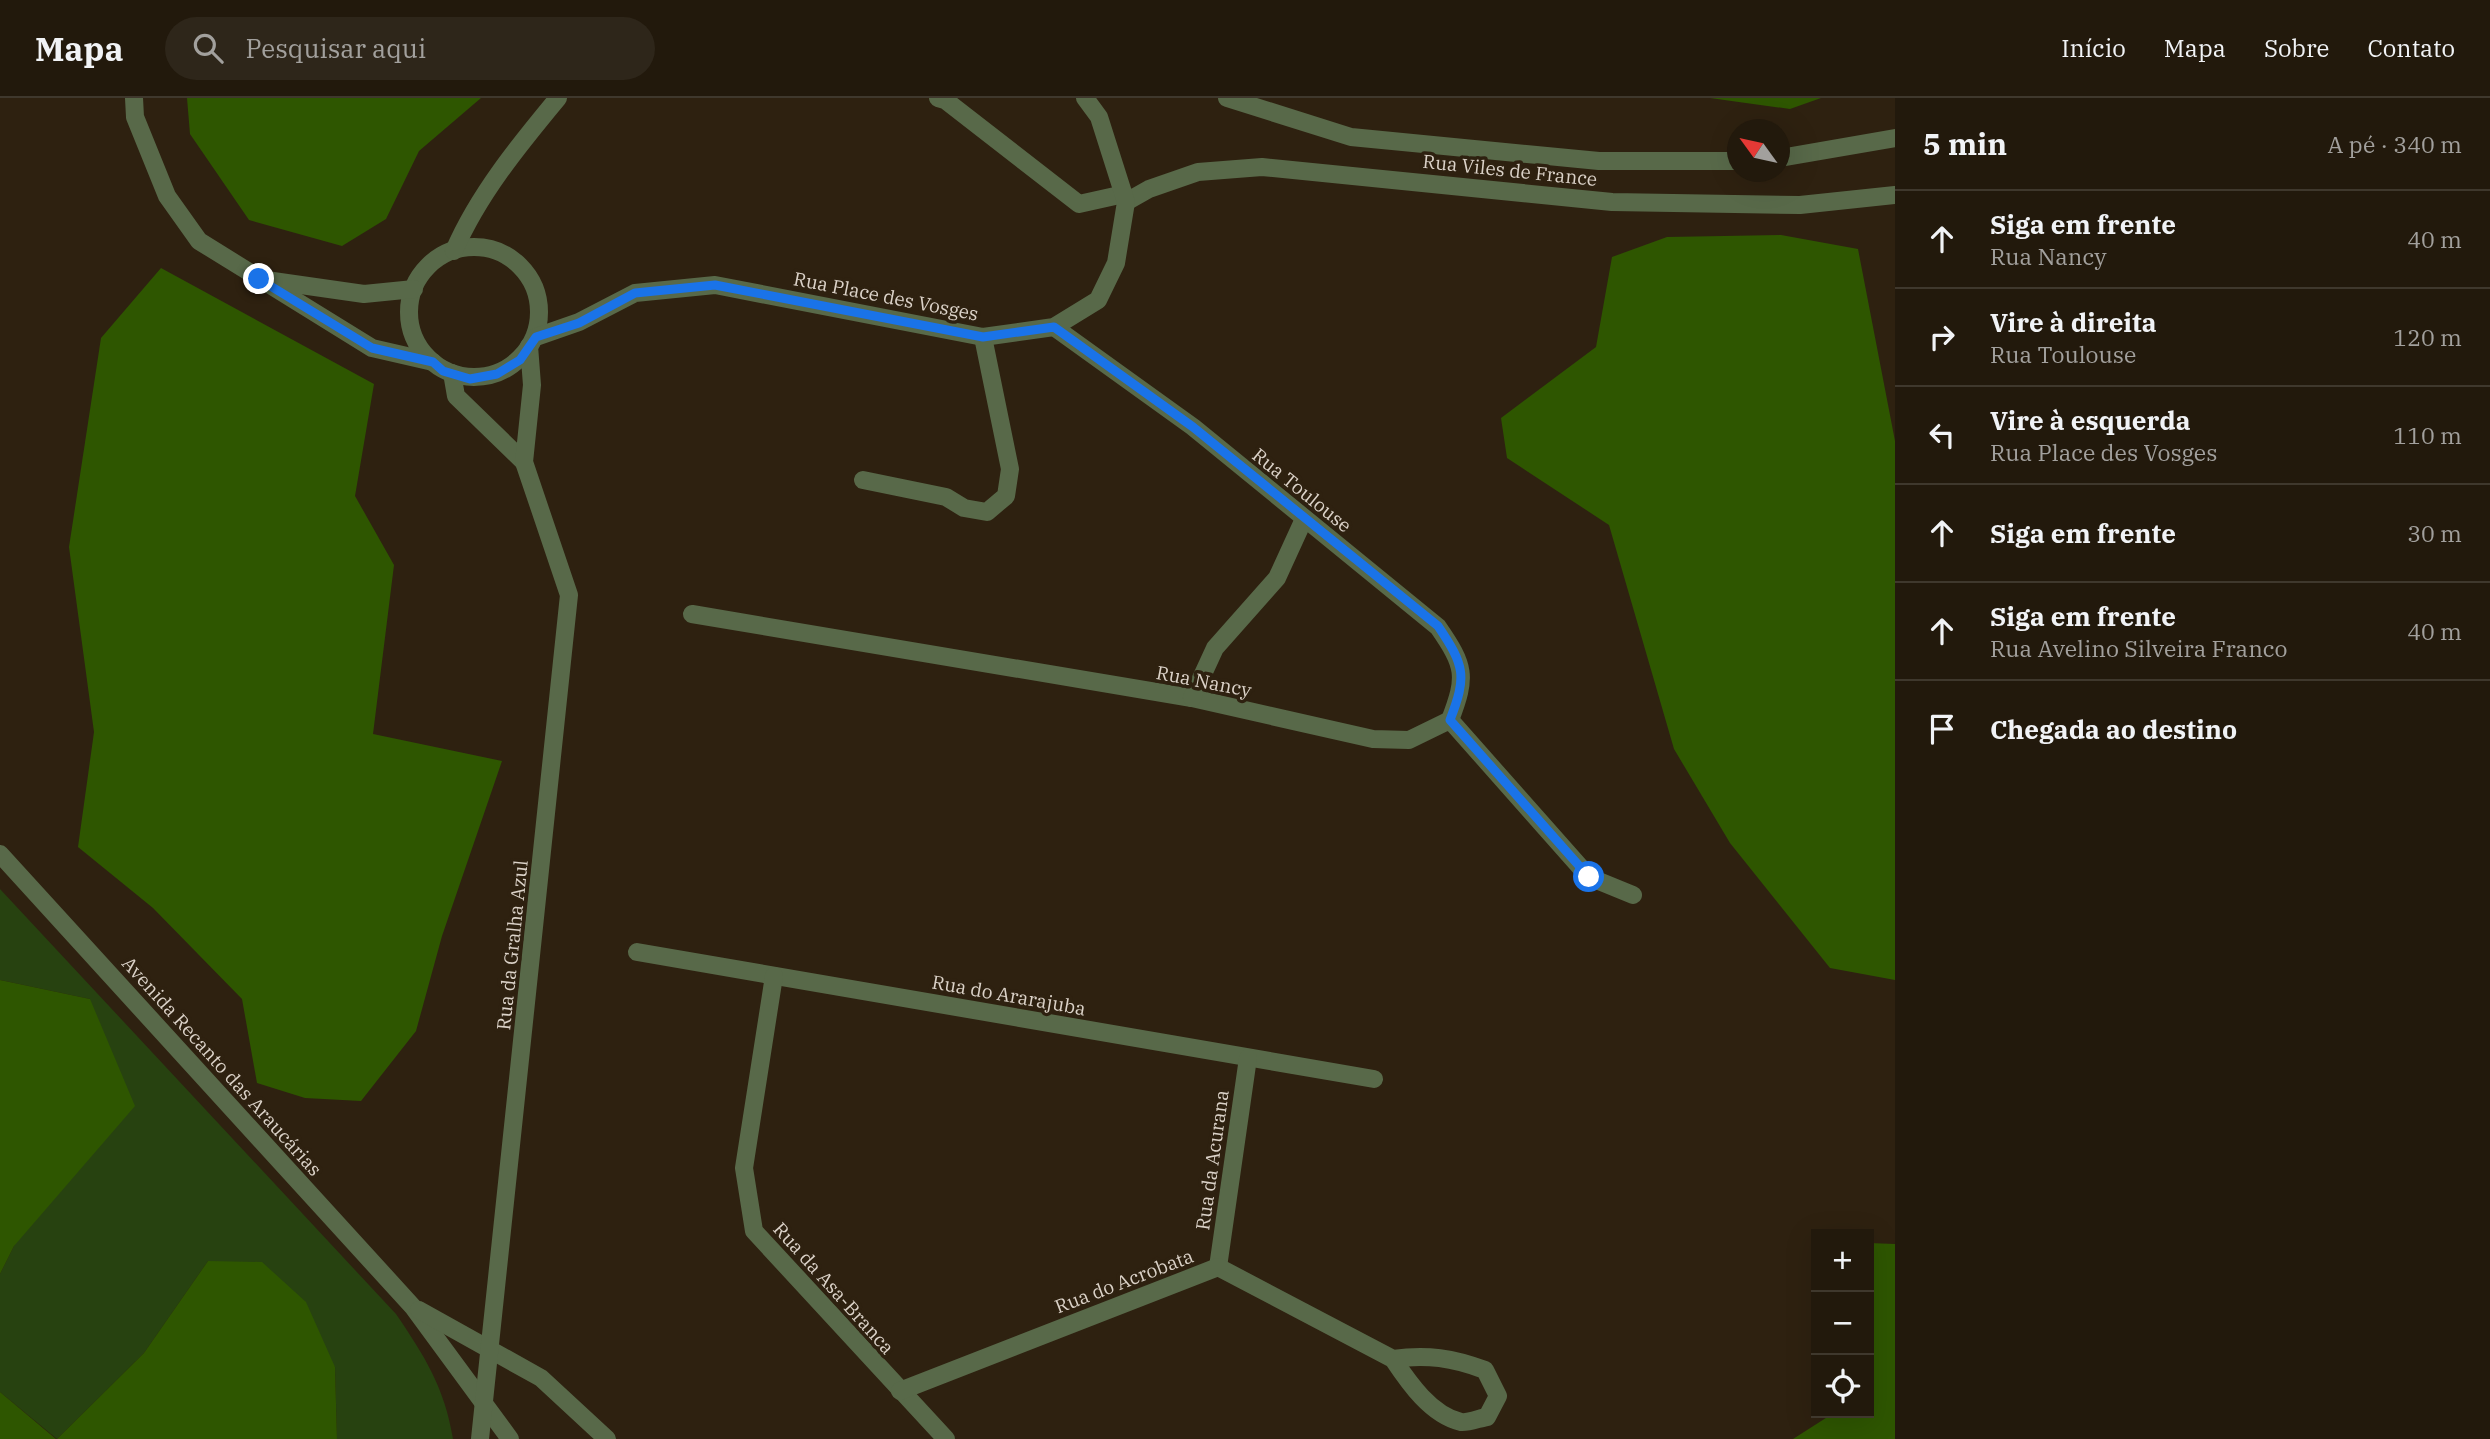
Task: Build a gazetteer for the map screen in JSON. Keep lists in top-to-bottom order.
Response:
{
  "streets": {
    "street": [
      "Rua Viles de France",
      "Rua Place des Vosges",
      "Rua Toulouse",
      "Rua Nancy",
      "Rua da Gralha Azul",
      "Rua do Ararajuba",
      "Avenida Recanto das Araucárias",
      "Rua da Acurana",
      "Rua do Acrobata",
      "Rua da Asa-Branca"
    ]
  },
  "crossings": [
    ["Rua Viles de France", "Rua Place des Vosges"],
    ["Rua Place des Vosges", "Rua Toulouse"],
    ["Rua Place des Vosges", "Rua da Gralha Azul"],
    ["Rua Toulouse", "Rua Nancy"],
    ["Rua da Gralha Azul", "Avenida Recanto das Araucárias"],
    ["Rua do Ararajuba", "Rua da Acurana"],
    ["Rua do Ararajuba", "Rua da Asa-Branca"],
    ["Rua da Acurana", "Rua do Acrobata"],
    ["Rua do Acrobata", "Rua da Asa-Branca"]
  ],
  "north": "top left",
  "page": {
    "header": "Mapa",
    "search": "Pesquisar aqui",
    "nav": [
      "Início",
      "Mapa",
      "Sobre",
      "Contato"
    ],
    "heading": ["5 min", "A pé · 340 m"],
    "list": [
      ["Siga em frente", "Rua Nancy", "40 m"],
      ["Vire à direita", "Rua Toulouse", "120 m"],
      ["Vire à esquerda", "Rua Place des Vosges", "110 m"],
      ["Siga em frente", "30 m"],
      ["Siga em frente", "Rua Avelino Silveira Franco", "40 m"],
      "Chegada ao destino"
    ],
    "map_buttons": ["+", "−"]
  }
}
